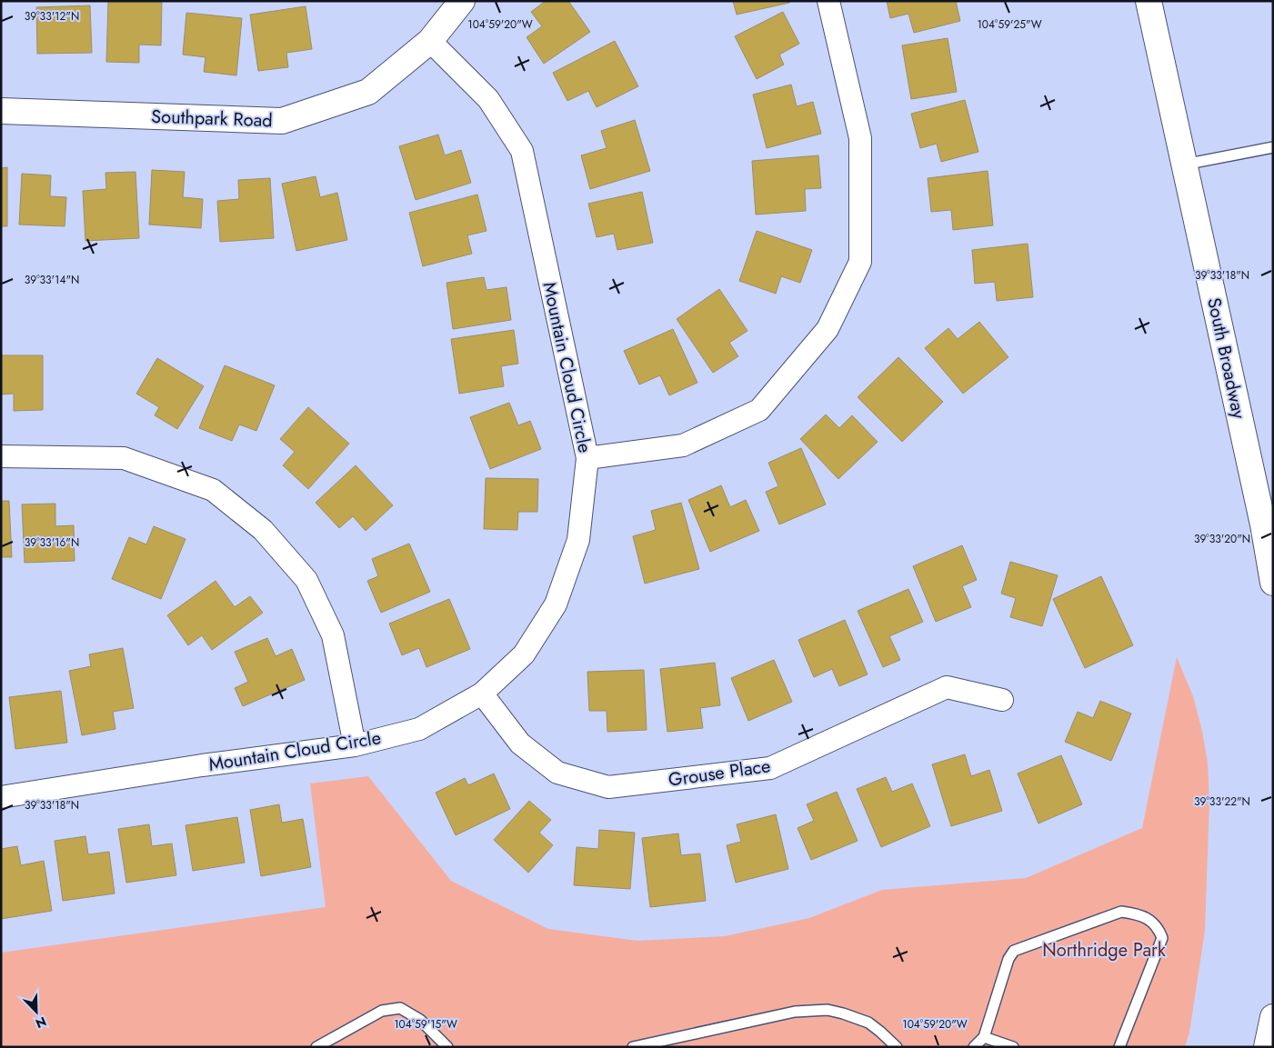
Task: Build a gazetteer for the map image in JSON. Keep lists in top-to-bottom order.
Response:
{
  "streets": {
    "main road": ["Southpark Road", "South Broadway"],
    "street": ["Mountain Cloud Circle", "Grouse Place"]
  },
  "crossings": [
    ["Southpark Road", "Mountain Cloud Circle"],
    ["Mountain Cloud Circle", "Grouse Place"]
  ],
  "parks": ["Northridge Park"],
  "north": "bottom right",
  "coordinates": [
    "39°33'12\"N",
    "104°59'20\"W",
    "104°59'25\"W",
    "39°33'18\"N",
    "39°33'14\"N",
    "39°33'20\"N",
    "39°33'16\"N",
    "39°33'22\"N",
    "104°59'15\"W"
  ]
}
